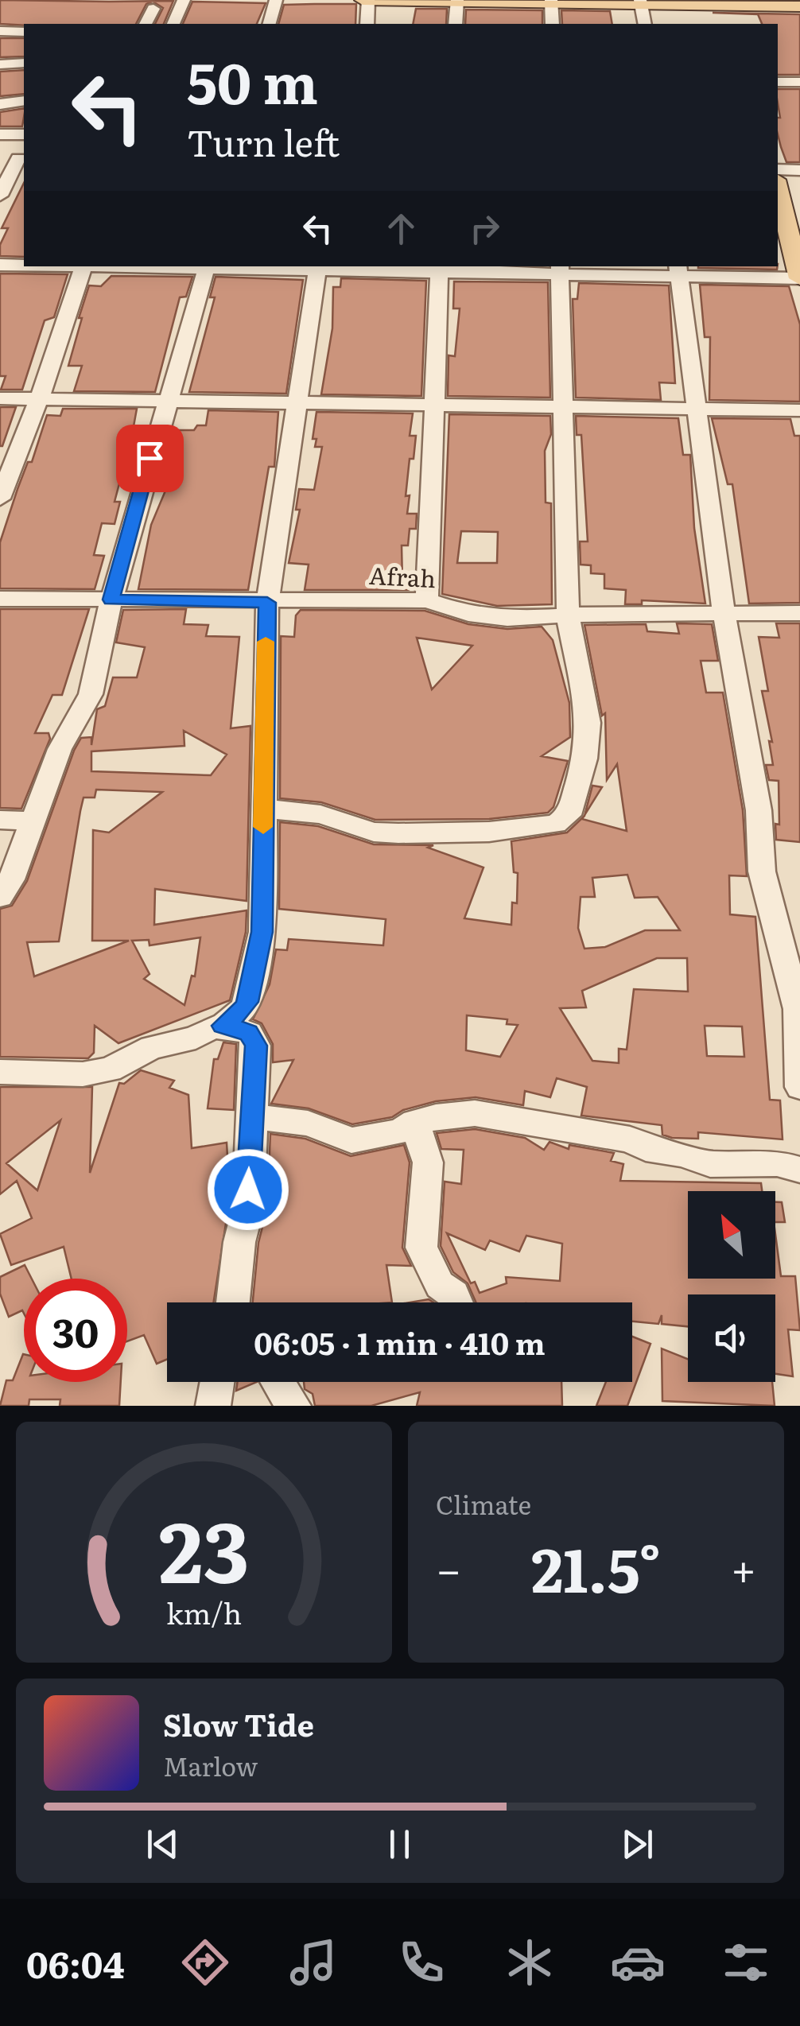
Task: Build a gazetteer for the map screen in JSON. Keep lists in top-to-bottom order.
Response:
{
  "streets": {
    "street": ["Afrah"]
  },
  "north": "top left",
  "page": {
    "turn": ["50 m", "Turn left"],
    "limit": "30",
    "trip": "06:05 · 1 min · 410 m",
    "tile": "Climate",
    "heat": ["−", "21.5°", "+"],
    "song": ["Slow Tide", "Marlow"],
    "tabs": "06:04",
    "gauge": ["23", "km/h"]
  }
}
